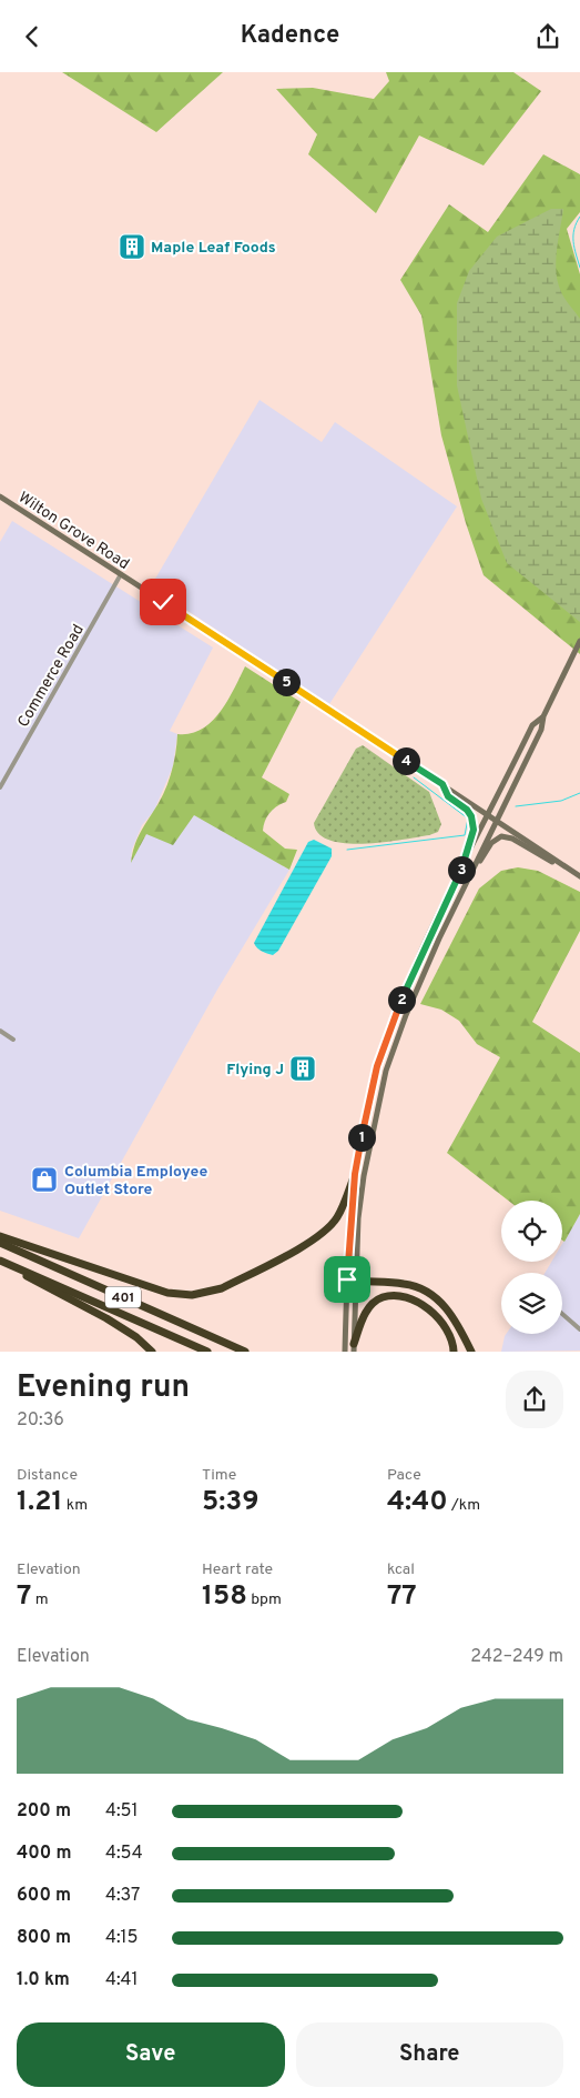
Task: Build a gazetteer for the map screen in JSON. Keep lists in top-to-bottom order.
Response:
{
  "streets": {
    "highway": ["401"],
    "main road": ["Wilton Grove Road"],
    "street": ["Commerce Road"]
  },
  "crossings": [
    ["Wilton Grove Road", "Commerce Road"]
  ],
  "places": {
    "building": ["Maple Leaf Foods", "Flying J"],
    "shop": ["Columbia Employee Outlet Store"]
  },
  "page": {
    "header": "Kadence",
    "pins": [
      "5",
      "4",
      "3",
      "2",
      "1"
    ],
    "heading": ["Evening run", "20:36"],
    "stats": [
      ["Distance", "1.21 km"],
      ["Time", "5:39"],
      ["Pace", "4:40 /km"],
      ["Elevation", "7 m"],
      ["Heart rate", "158 bpm"],
      ["kcal", "77"]
    ],
    "chart": ["Elevation", "242–249 m"],
    "list": [
      {
        "name": "200 m",
        "note": "4:51"
      },
      {
        "name": "400 m",
        "note": "4:54"
      },
      {
        "name": "600 m",
        "note": "4:37"
      },
      {
        "name": "800 m",
        "note": "4:15"
      },
      {
        "name": "1.0 km",
        "note": "4:41"
      }
    ],
    "buttons": ["Save", "Share"]
  }
}
